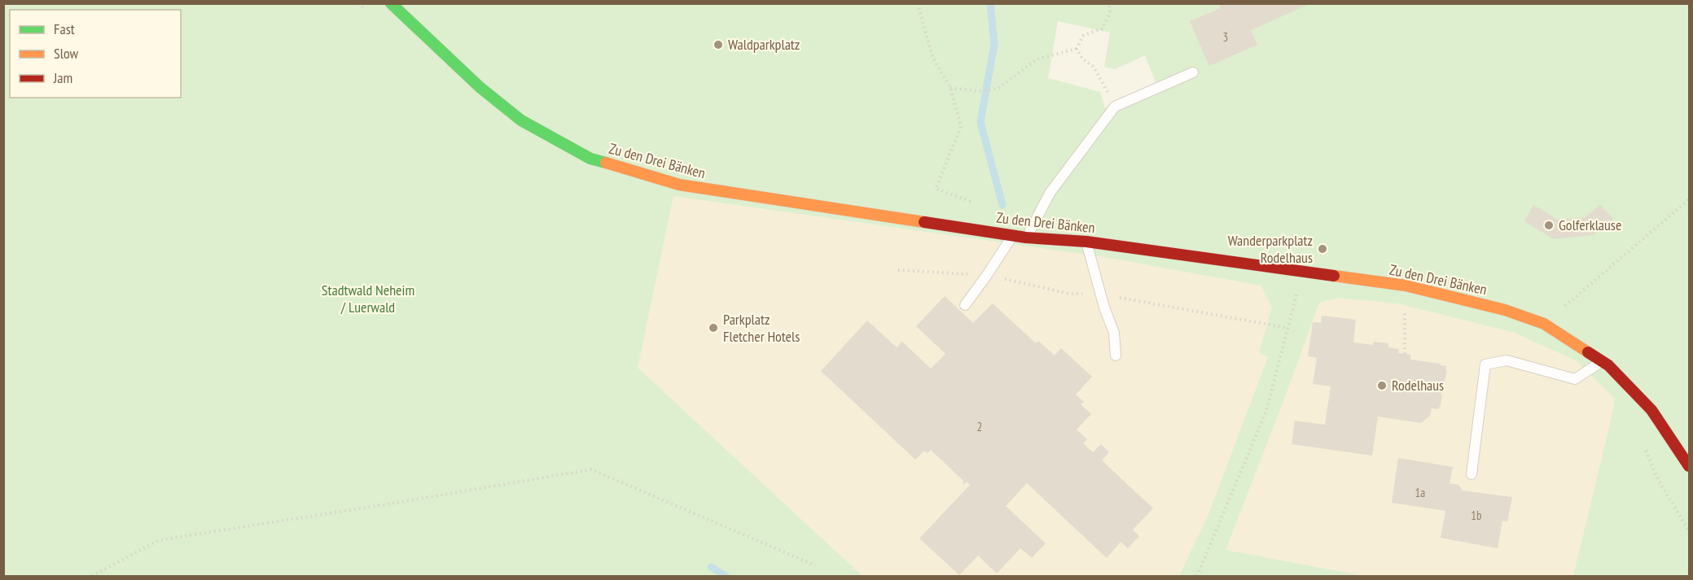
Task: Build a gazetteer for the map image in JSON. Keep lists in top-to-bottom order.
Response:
{
  "streets": {
    "street": ["Zu den Drei Bänken"]
  },
  "parks": ["Stadtwald Neheim / Luerwald"],
  "places": [
    "Waldparkplatz",
    "Golferklause",
    "Wanderparkplatz Rodelhaus",
    "Parkplatz Fletcher Hotels",
    "Rodelhaus"
  ],
  "house_numbers": [
    "3",
    "2",
    "1a",
    "1b"
  ],
  "legend": ["Fast", "Slow", "Jam"]
}
